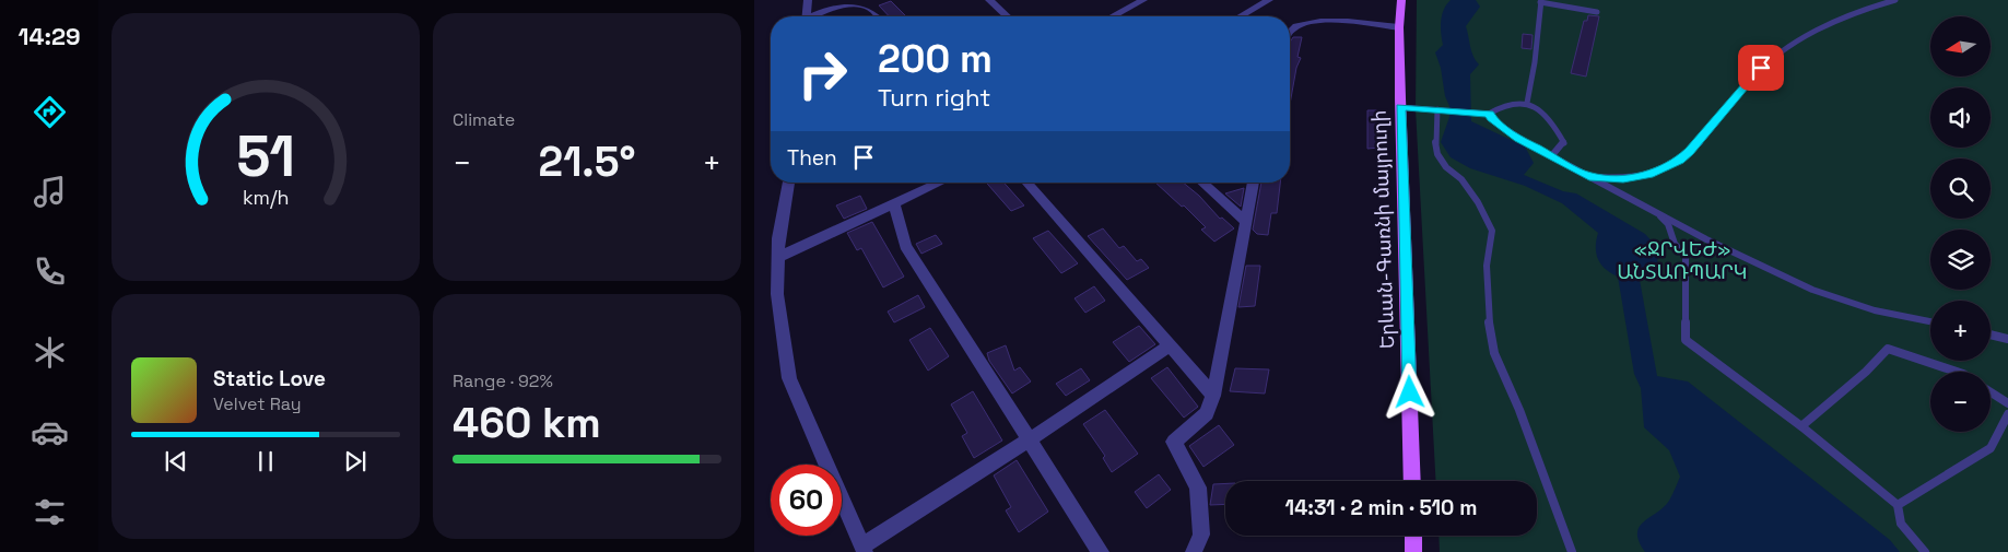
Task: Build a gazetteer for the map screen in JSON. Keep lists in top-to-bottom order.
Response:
{
  "streets": {
    "main road": ["Երևան-Գառնի մայրուղի"]
  },
  "parks": ["«ՋՐՎԵԺ» ԱՆՏԱՌՊԱՐԿ"],
  "north": "left",
  "page": {
    "tabs": "14:29",
    "tile": [
      "Climate",
      ["Range · 92%", "460 km"]
    ],
    "map_buttons": ["+", "−"],
    "turn": ["200 m", "Turn right"],
    "then": "Then",
    "heat": ["−", "21.5°", "+"],
    "song": ["Static Love", "Velvet Ray"],
    "limit": "60",
    "trip": "14:31 · 2 min · 510 m",
    "gauge": ["51", "km/h"]
  }
}
